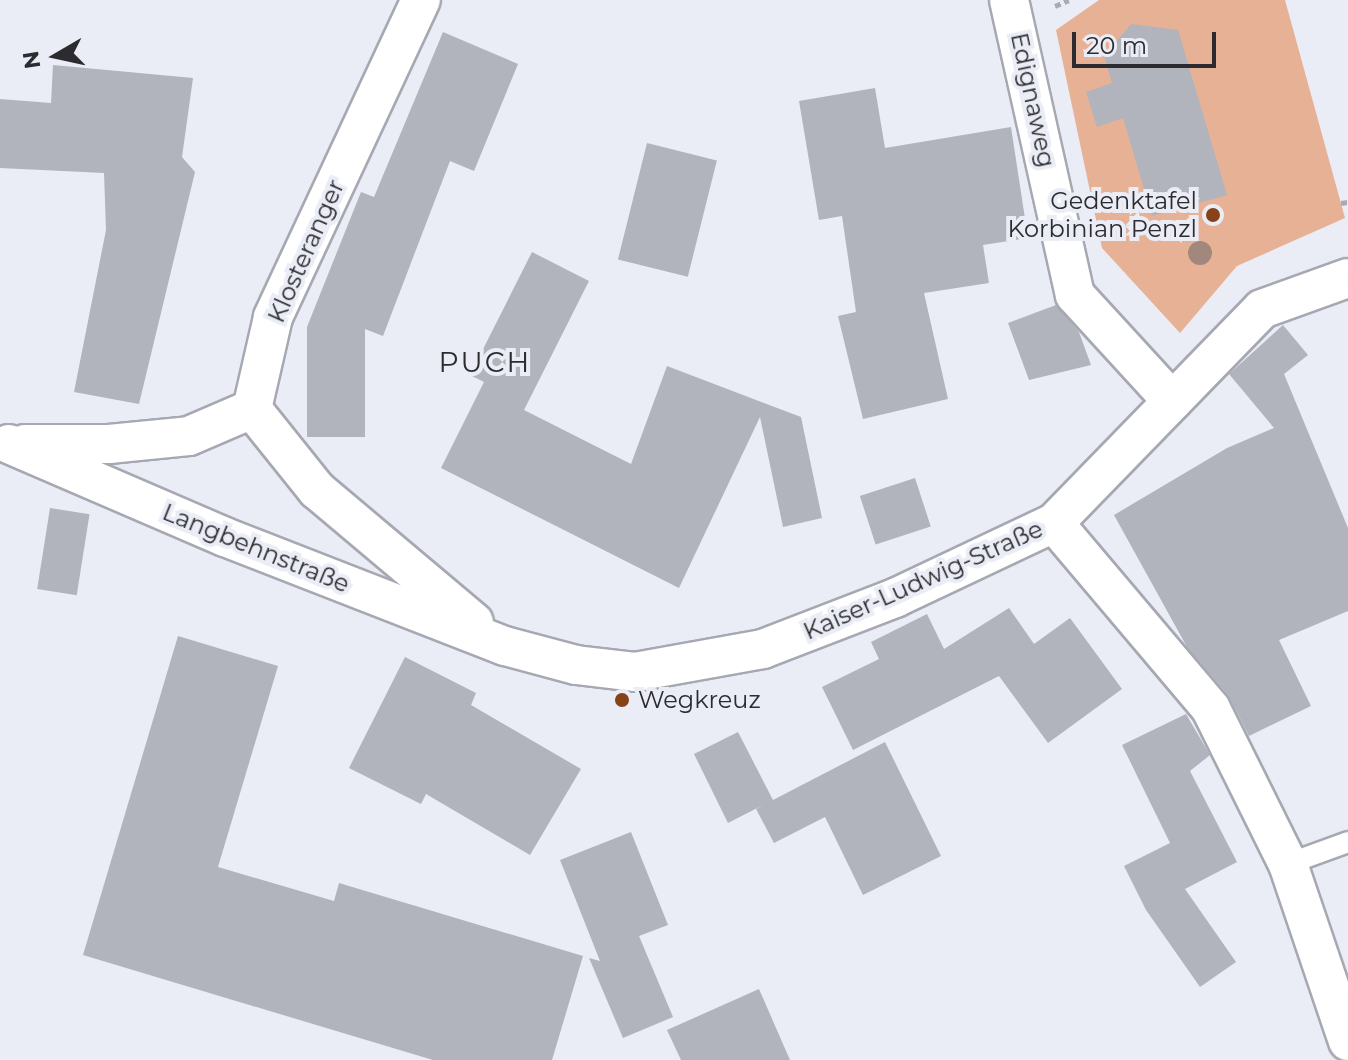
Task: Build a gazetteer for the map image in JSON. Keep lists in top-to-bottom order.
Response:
{
  "streets": {
    "street": [
      "Edignaweg",
      "Klosteranger",
      "Langbehnstraße",
      "Kaiser-Ludwig-Straße"
    ]
  },
  "crossings": [
    ["Edignaweg", "Kaiser-Ludwig-Straße"],
    ["Klosteranger", "Langbehnstraße"],
    ["Langbehnstraße", "Kaiser-Ludwig-Straße"]
  ],
  "districts": ["PUCH"],
  "places": ["Gedenktafel Korbinian Penzl", "Wegkreuz"],
  "scale_bar": "20 m",
  "north": "left"
}
